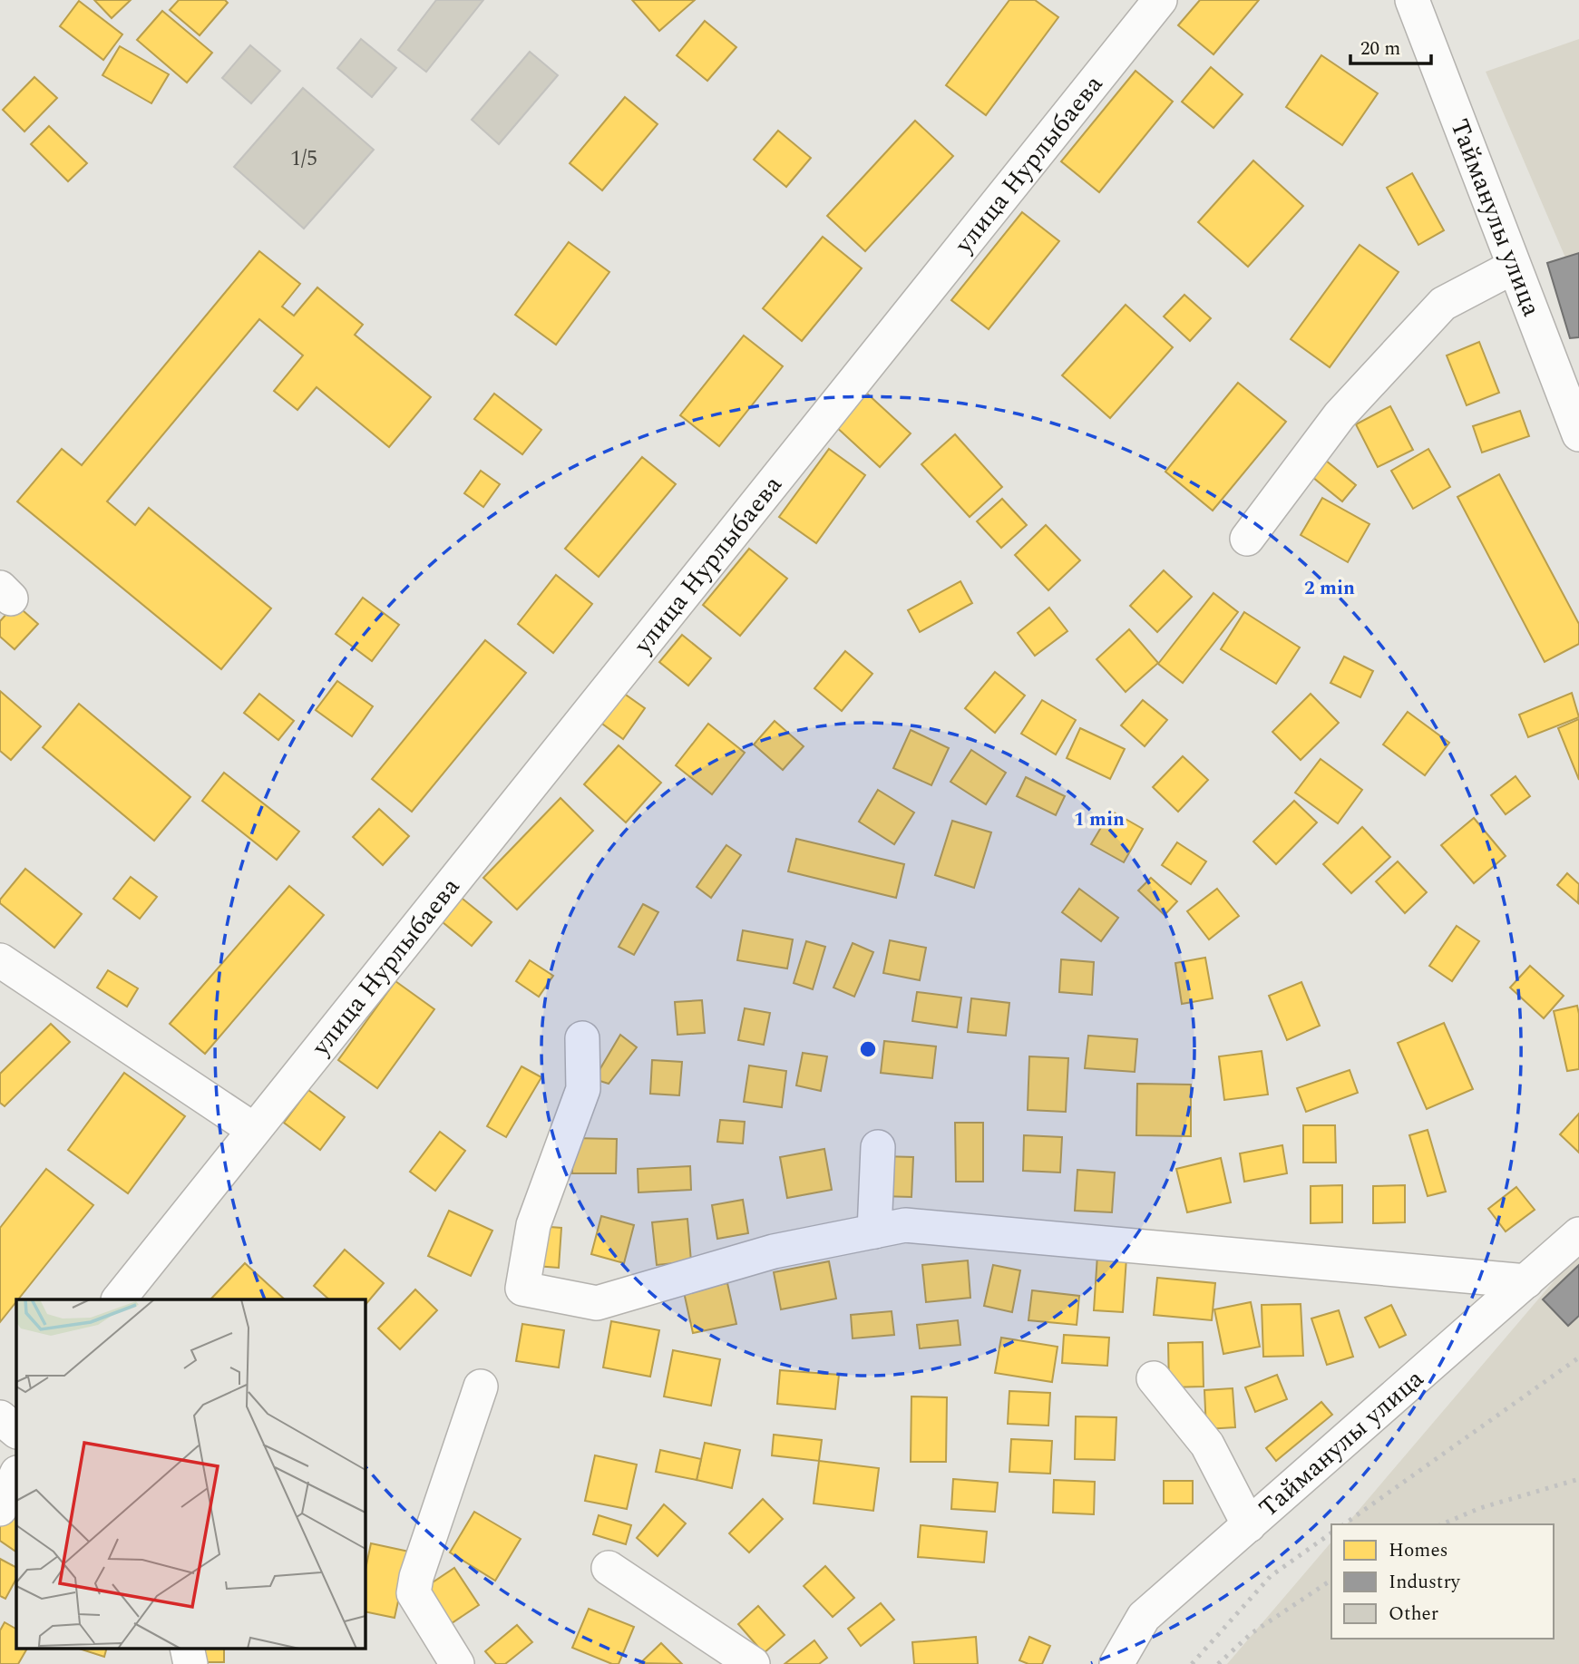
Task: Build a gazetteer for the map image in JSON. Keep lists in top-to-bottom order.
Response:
{
  "streets": {
    "street": ["улица Нурлыбаева", "Тайманулы улица"]
  },
  "house_numbers": ["1/5"],
  "legend": ["Homes", "Industry", "Other"],
  "scale_bar": "20 m",
  "rings": ["2 min", "1 min"]
}
